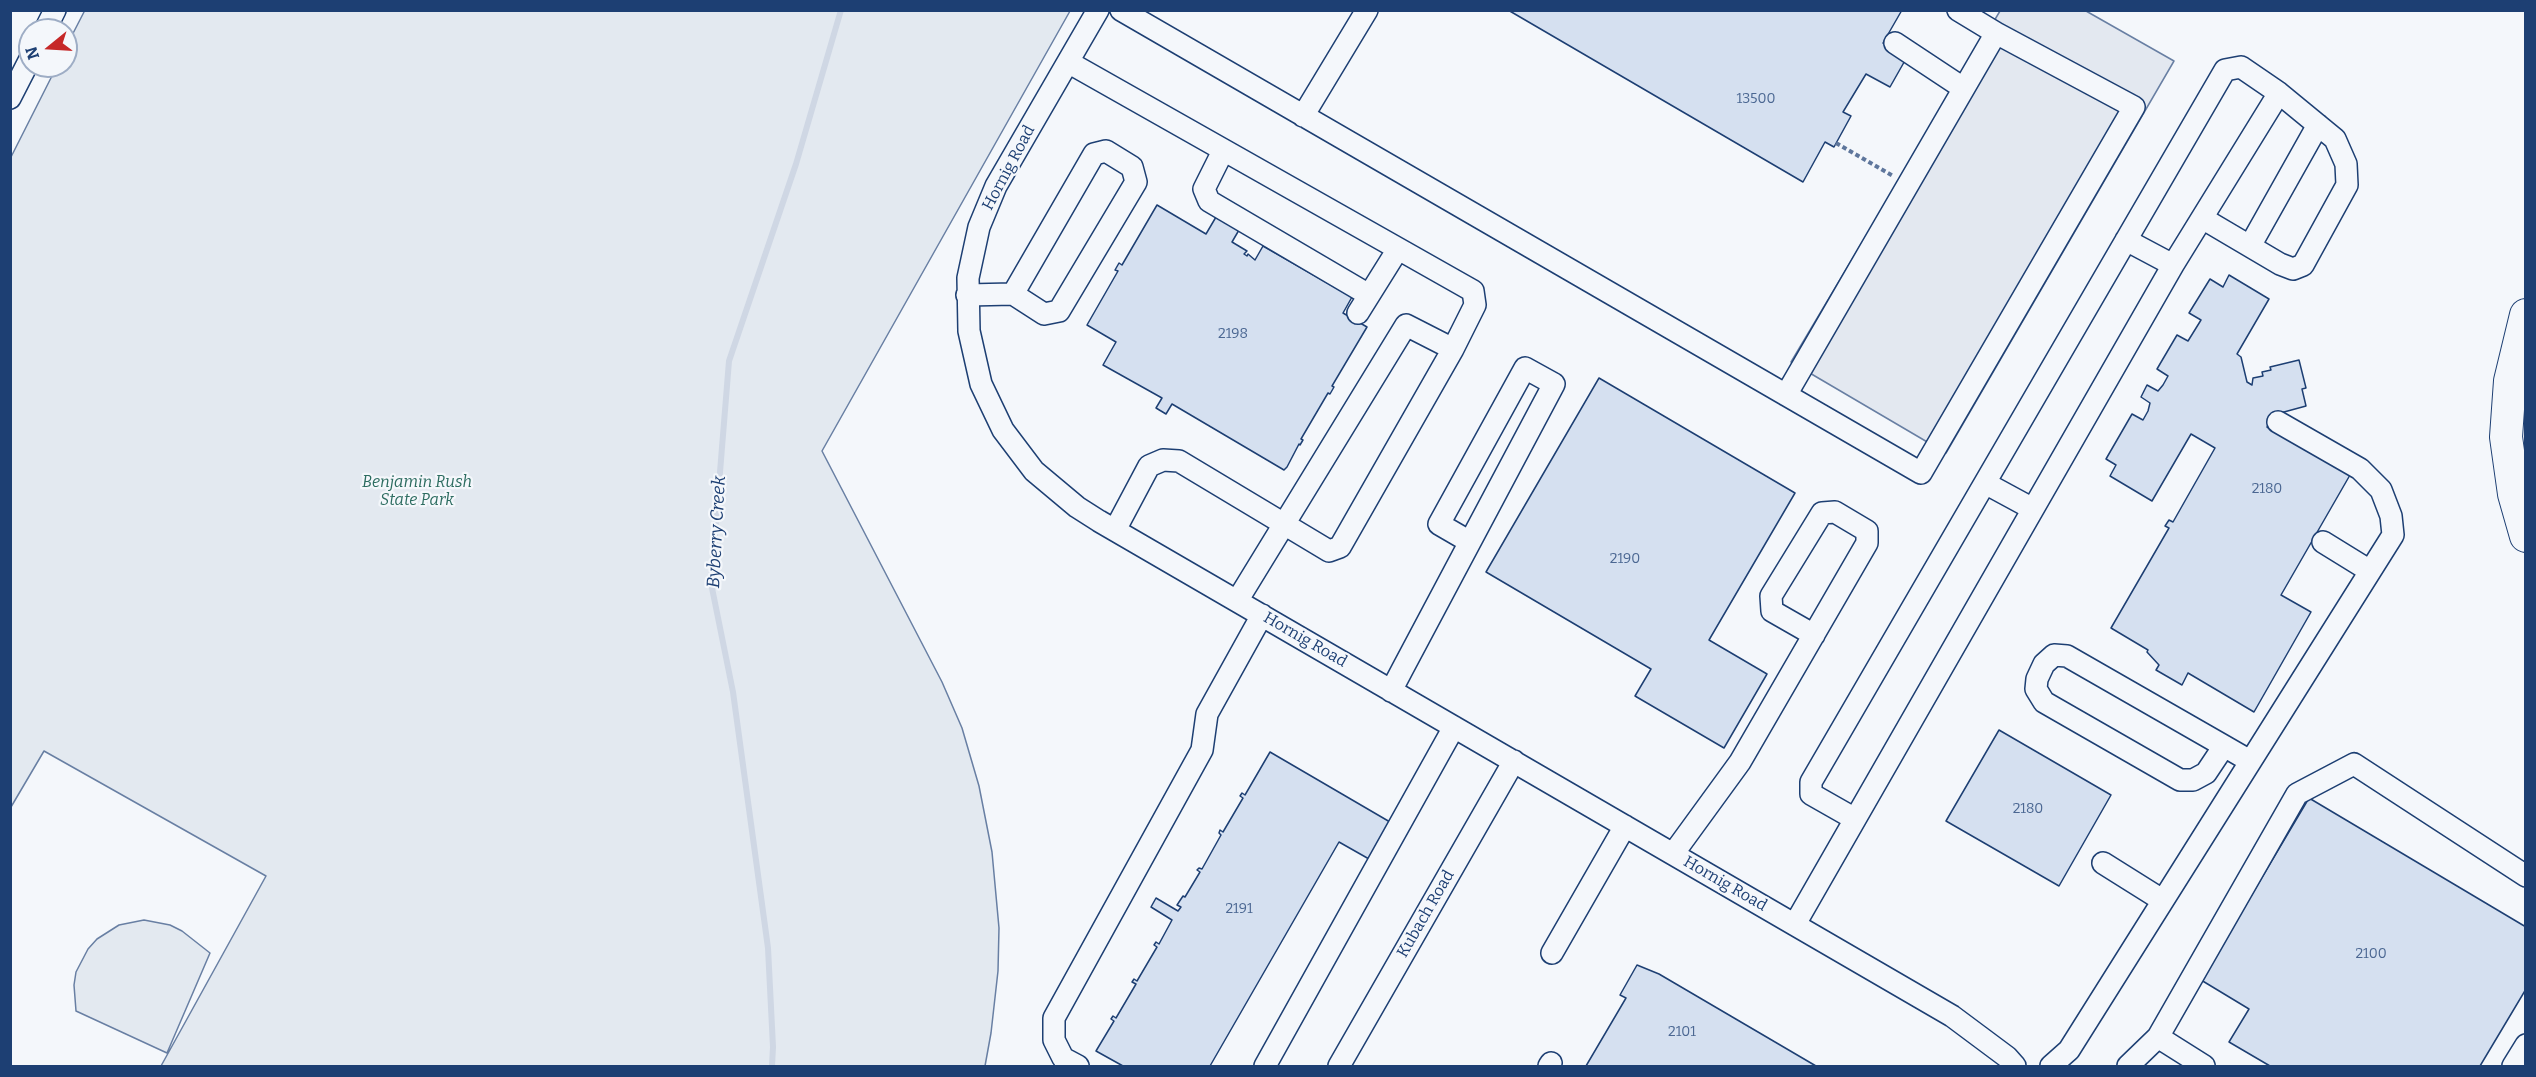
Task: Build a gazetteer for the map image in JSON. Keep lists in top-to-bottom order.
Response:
{
  "streets": {
    "street": ["Hornig Road", "Kubach Road"]
  },
  "crossings": [
    ["Hornig Road", "Kubach Road"]
  ],
  "water": ["Byberry Creek"],
  "parks": ["Benjamin Rush State Park"],
  "house_numbers": [
    "13500",
    "2198",
    "2180",
    "2190",
    "2180",
    "2191",
    "2100",
    "2101"
  ],
  "north": "left"
}
